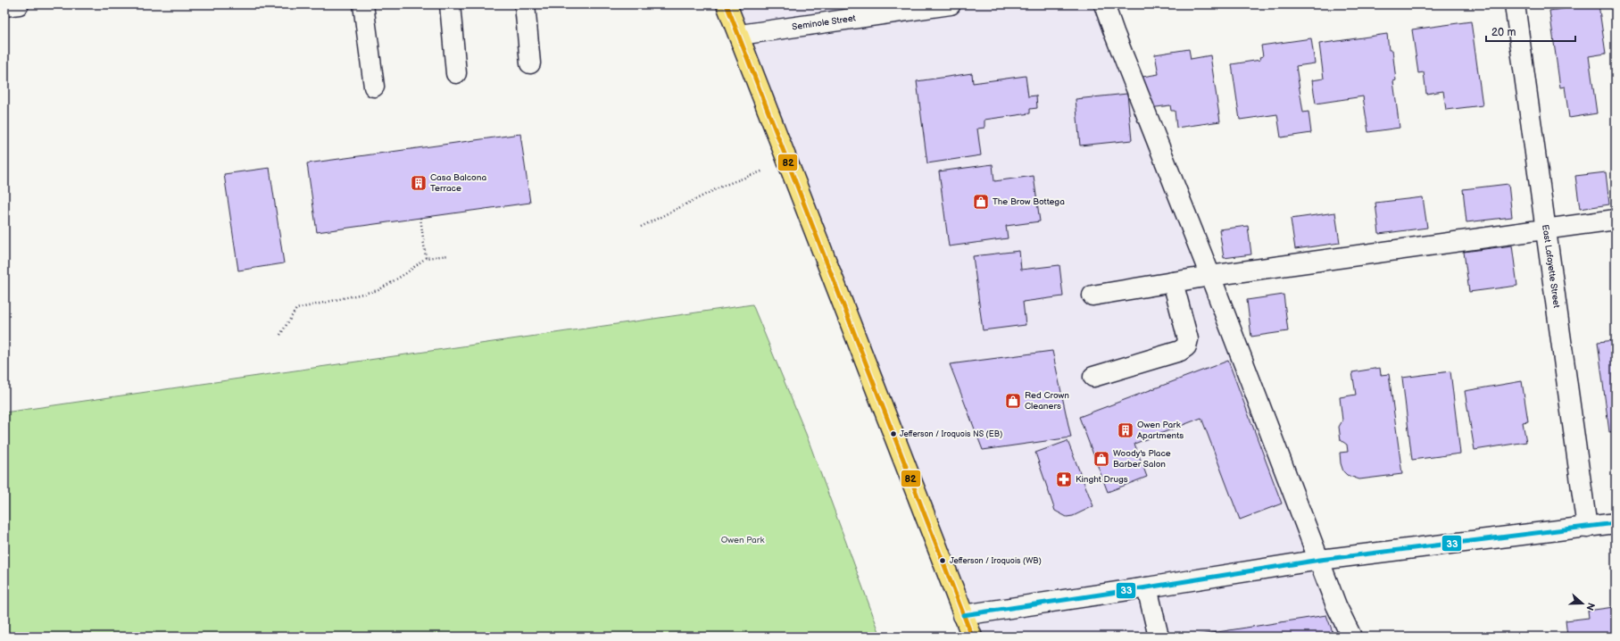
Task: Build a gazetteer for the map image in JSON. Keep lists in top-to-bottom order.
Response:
{
  "streets": {
    "street": ["Seminole Street", "East Lafayette Street"]
  },
  "parks": ["Owen Park"],
  "places": {
    "building": ["Casa Balcona Terrace", "Owen Park Apartments"],
    "shop": ["The Brow Bottega", "Red Crown Cleaners", "Woody's Place Barber Salon"],
    "other": ["Jefferson / Iroquois NS (EB)", "Jefferson / Iroquois (WB)"],
    "pharmacy": ["Kinght Drugs"]
  },
  "lines": ["transit line 82", "transit line 33"],
  "scale_bar": "20 m",
  "north": "right"
}
